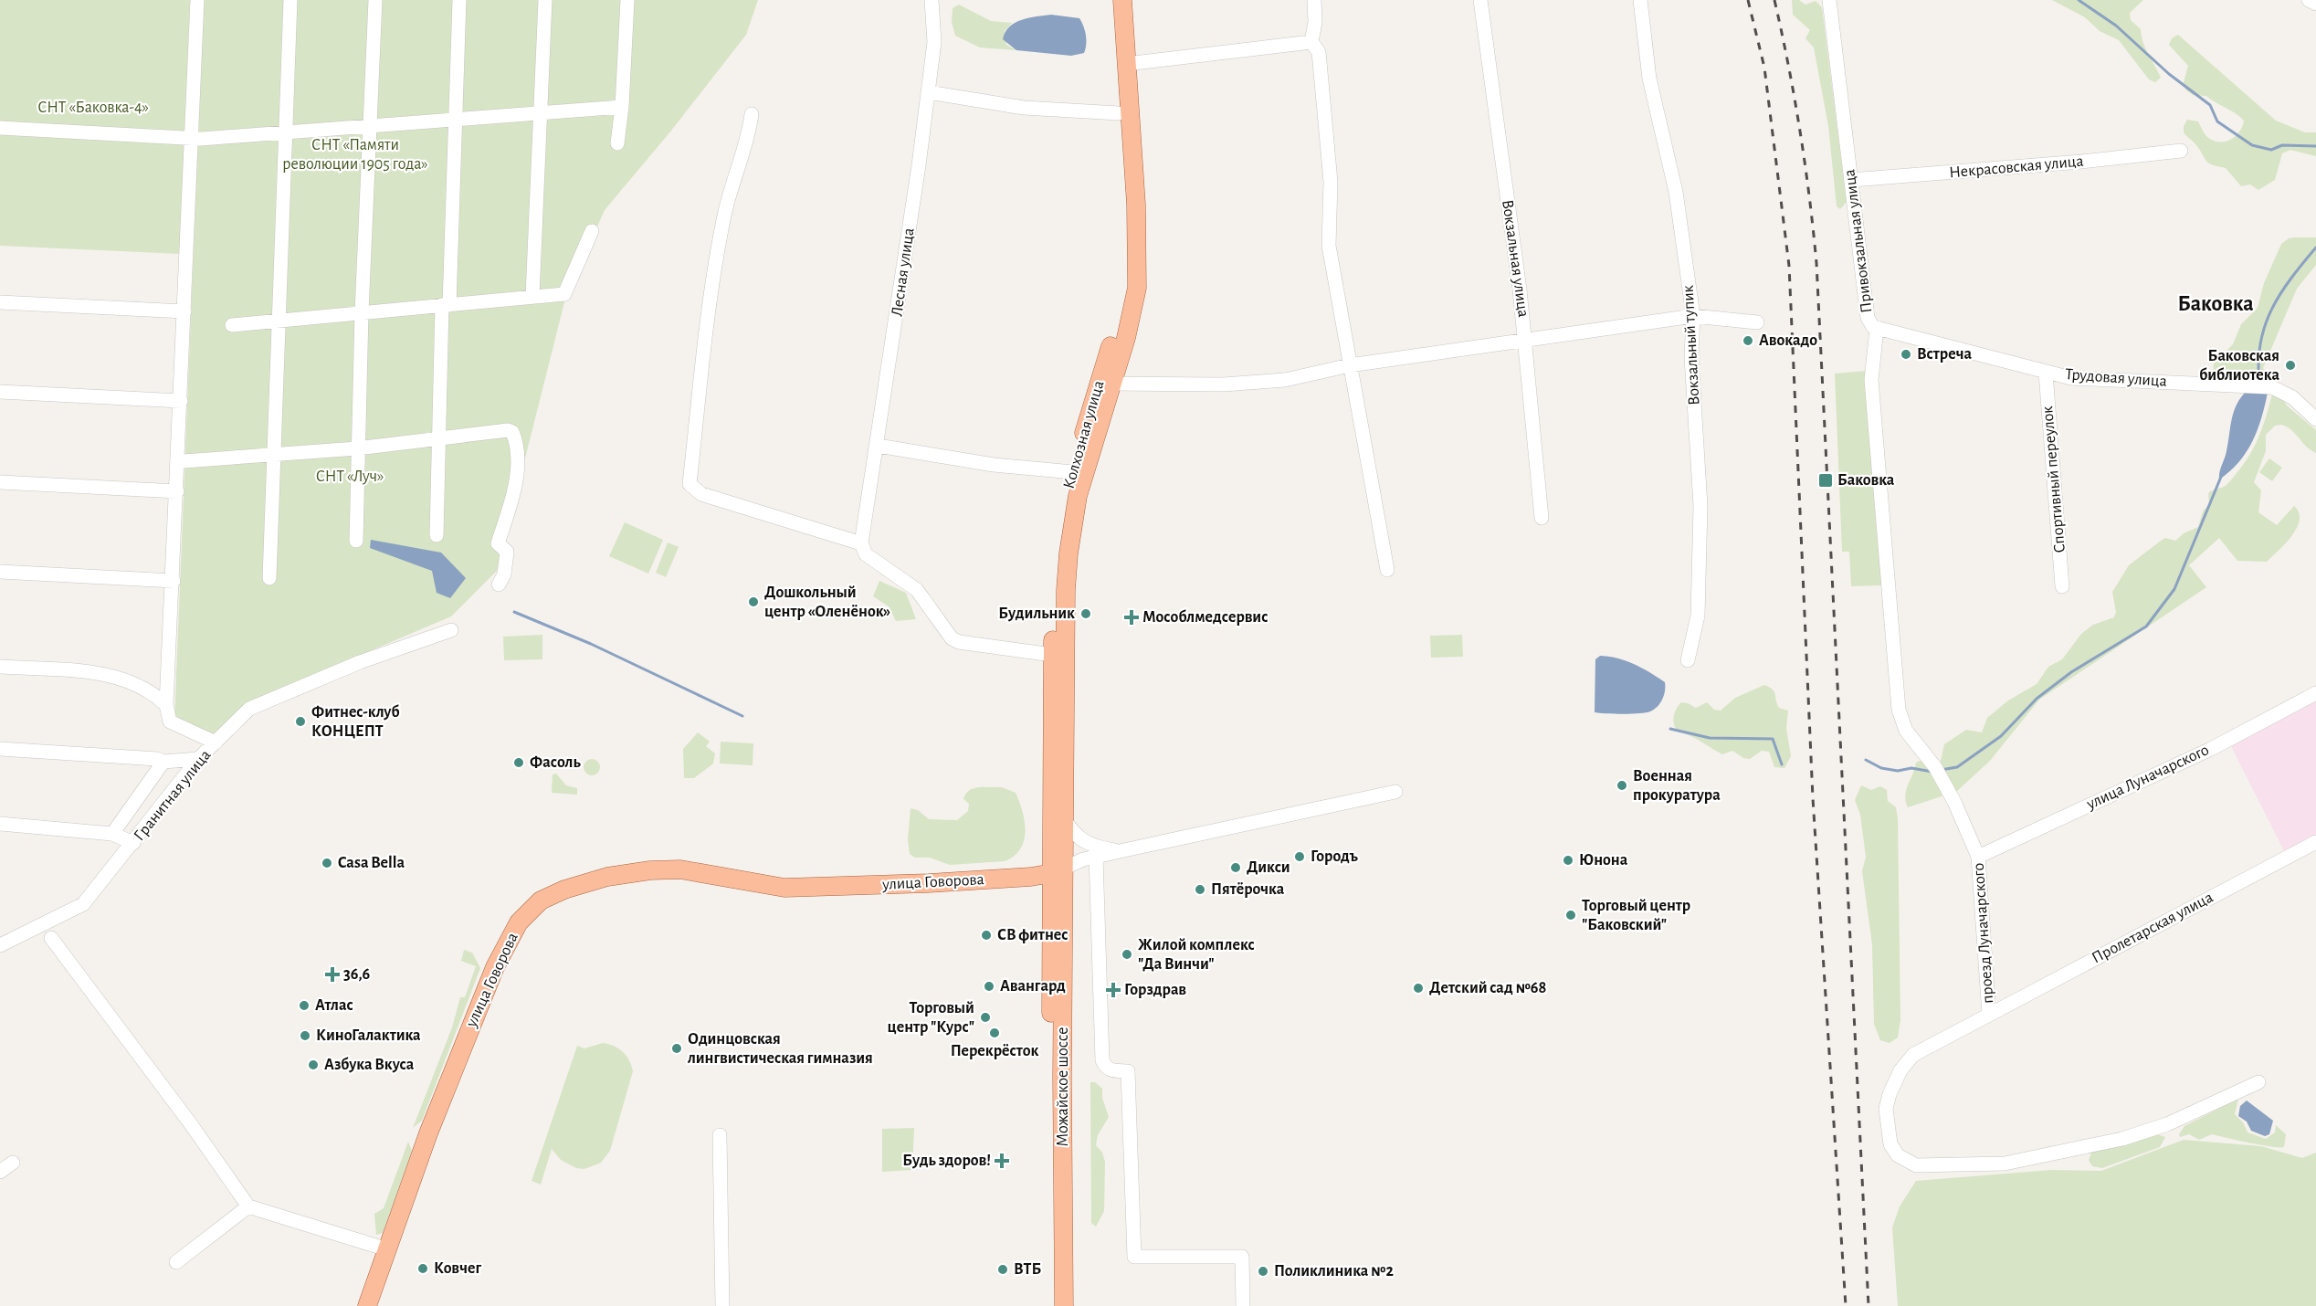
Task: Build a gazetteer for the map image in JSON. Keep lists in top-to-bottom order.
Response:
{
  "streets": {
    "main road": ["Колхозная улица", "улица Говорова", "Можайское шоссе"],
    "street": [
      "Некрасовская улица",
      "Привокзальная улица",
      "Вокзальная улица",
      "Лесная улица",
      "Вокзальный тупик",
      "Трудовая улица",
      "Спортивный переулок",
      "улица Луначарского",
      "Гранитная улица",
      "Пролетарская улица",
      "проезд Луначарского"
    ]
  },
  "crossings": [
    ["Некрасовская улица", "Привокзальная улица"],
    ["Привокзальная улица", "Трудовая улица"],
    ["Привокзальная улица", "проезд Луначарского"],
    ["Трудовая улица", "Спортивный переулок"],
    ["Колхозная улица", "улица Говорова"],
    ["Колхозная улица", "Можайское шоссе"],
    ["улица Луначарского", "проезд Луначарского"],
    ["улица Говорова", "Можайское шоссе"],
    ["Пролетарская улица", "проезд Луначарского"]
  ],
  "districts": ["Баковка"],
  "parks": ["СНТ «Баковка-4»", "СНТ «Памяти революции 1905 года»", "СНТ «Луч»"],
  "places": {
    "other": [
      "Авокадо",
      "Встреча",
      "Баковская библиотека",
      "Дошкольный центр «Оленёнок»",
      "Будильник",
      "Фитнес-клуб КОНЦЕПТ",
      "Фасоль",
      "Военная прокуратура",
      "Городъ",
      "Юнона",
      "Casa Bella",
      "Дикси",
      "Пятёрочка",
      "Торговый центр \"Баковский\"",
      "СВ фитнес",
      "Жилой комплекс \"Да Винчи\"",
      "Авангард",
      "Детский сад №68",
      "Атлас",
      "Торговый центр \"Курс\"",
      "Перекрёсток",
      "КиноГалактика",
      "Одинцовская лингвистическая гимназия",
      "Азбука Вкуса",
      "Ковчег",
      "ВТБ",
      "Поликлиника №2"
    ],
    "transit": ["Баковка"],
    "health": [
      "Мособлмедсервис",
      "36,6",
      "Горздрав",
      "Будь здоров!"
    ]
  }
}
